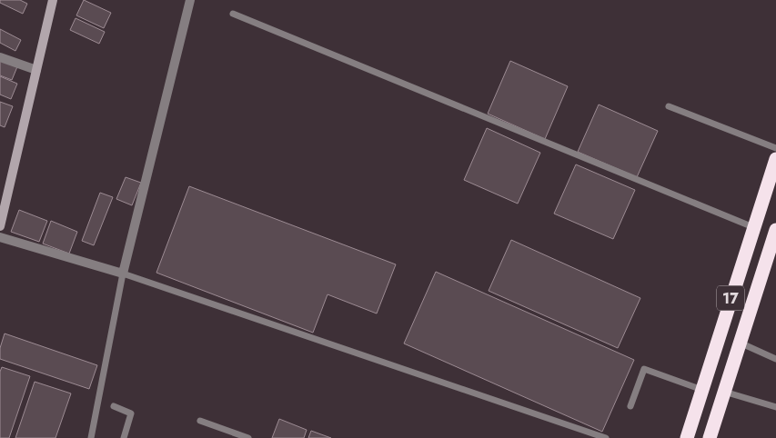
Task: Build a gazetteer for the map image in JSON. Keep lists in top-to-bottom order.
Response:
{
  "streets": {
    "highway": ["17"]
  }
}
